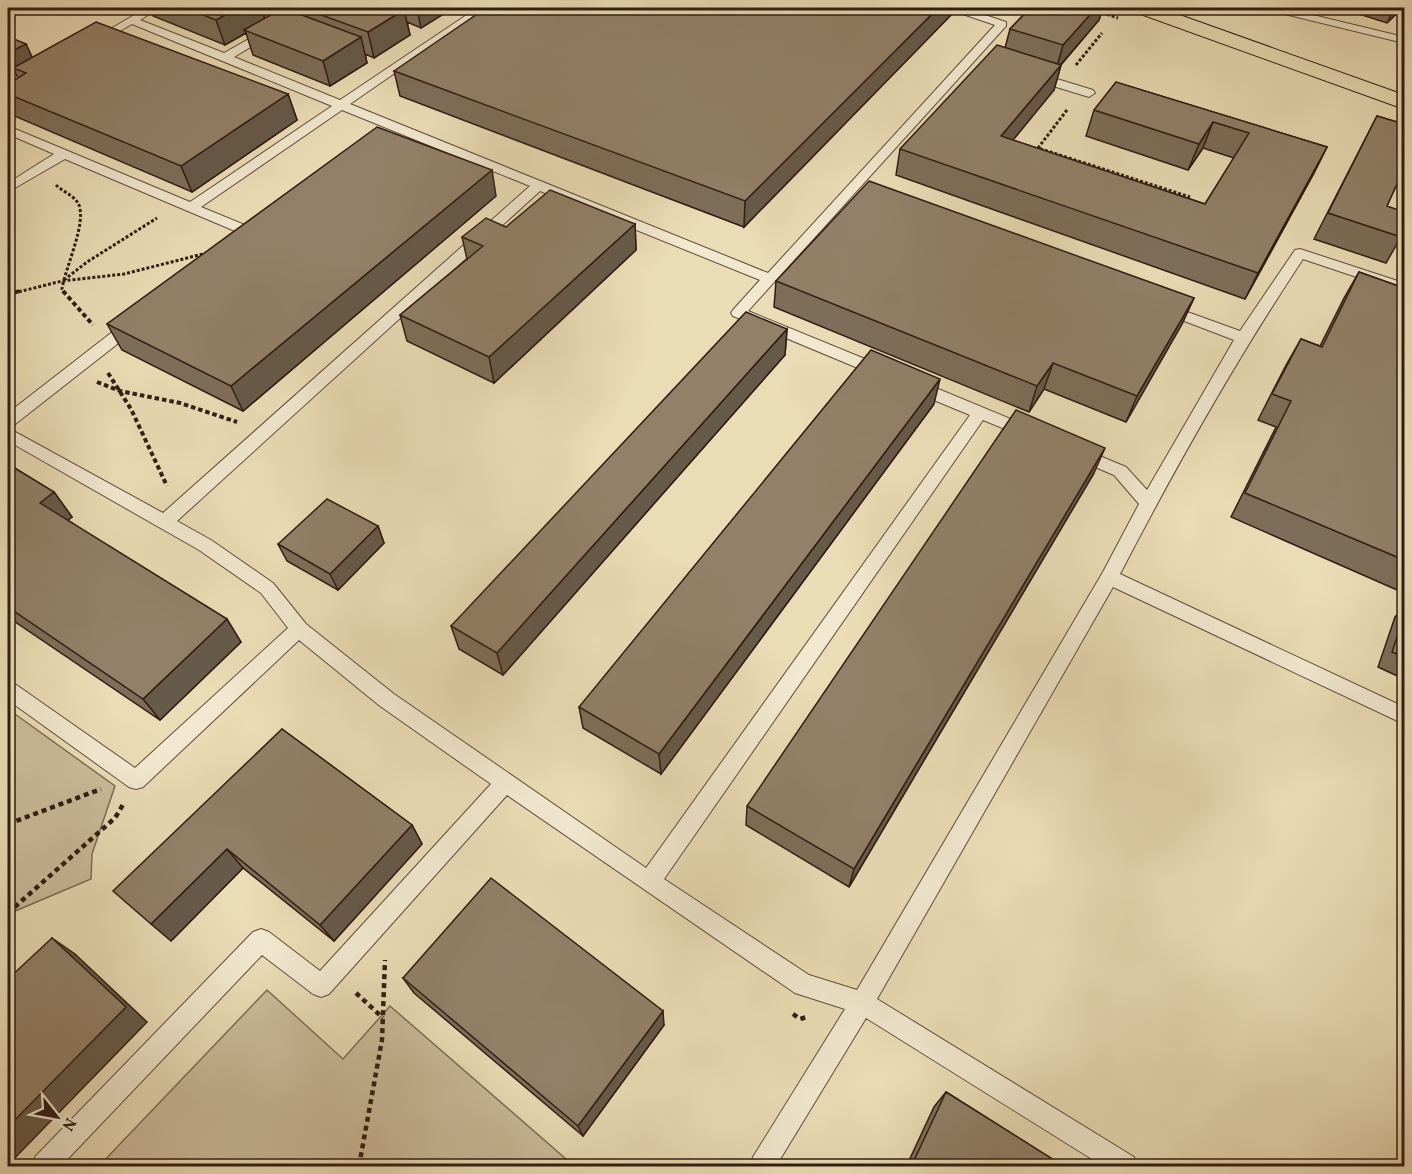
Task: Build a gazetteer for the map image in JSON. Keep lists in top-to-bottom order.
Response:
{
  "north": "bottom right"
}
